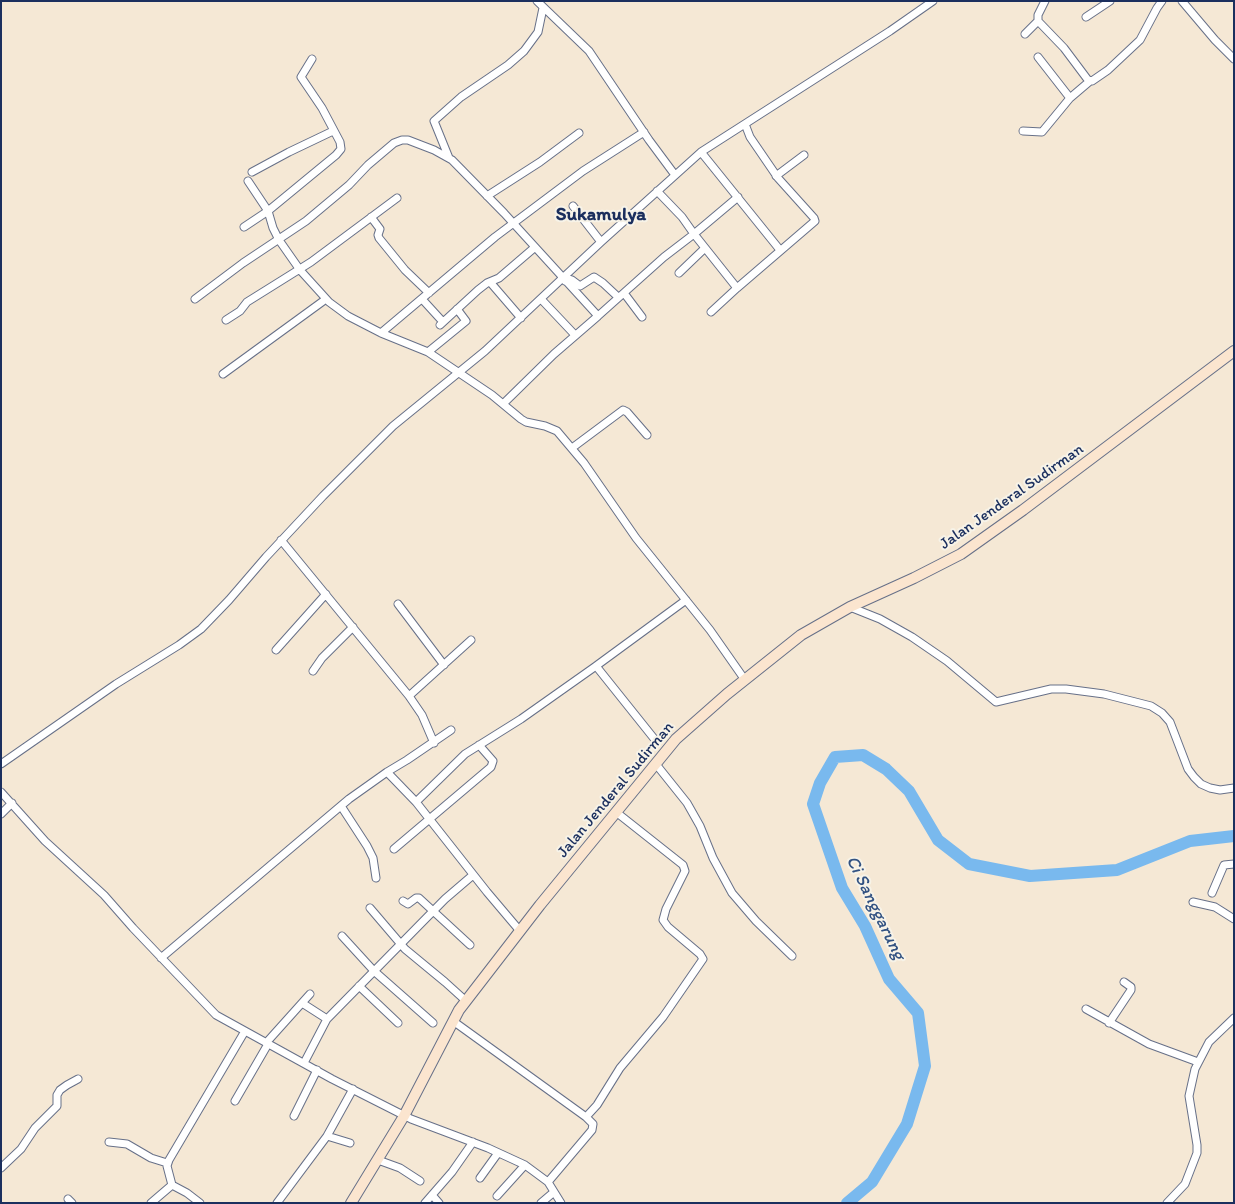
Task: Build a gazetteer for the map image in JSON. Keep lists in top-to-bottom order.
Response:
{
  "streets": {
    "main road": ["Jalan Jenderal Sudirman"]
  },
  "districts": ["Sukamulya"],
  "water": ["Ci Sanggarung"]
}
